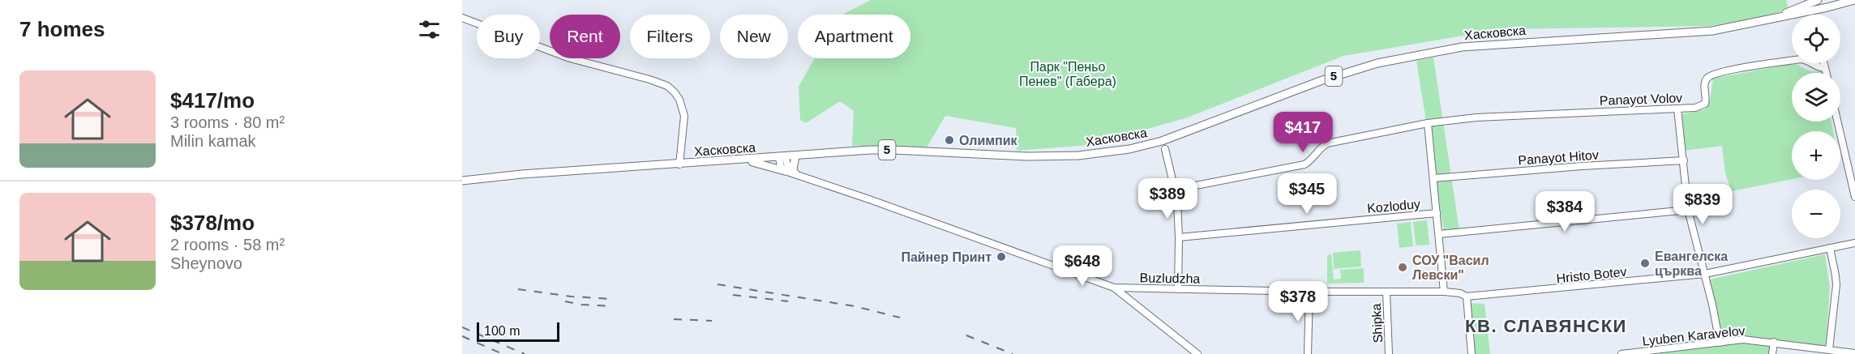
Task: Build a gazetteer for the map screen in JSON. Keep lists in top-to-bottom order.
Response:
{
  "streets": {
    "main road": ["Хасковска", "5"],
    "street": [
      "Panayot Volov",
      "Panayot Hitov",
      "Kozloduy",
      "Hristo Botev",
      "Buzludzha",
      "Shipka",
      "Lyuben Karavelov"
    ]
  },
  "crossings": [
    ["Hristo Botev", "Buzludzha"],
    ["Hristo Botev", "Shipka"],
    ["Buzludzha", "Shipka"]
  ],
  "districts": ["КВ. СЛАВЯНСКИ"],
  "parks": ["Парк \"Пеньо Пенев\" (Габера)"],
  "places": [
    "Олимпик",
    "Пайнер Принт",
    "Евангелска църква",
    "СОУ \"Васил Левски\""
  ],
  "scale_bar": "100 m",
  "page": {
    "heading": "7 homes",
    "map_buttons": ["+", "−"],
    "chip": [
      "Buy",
      "Rent",
      "Filters",
      "New",
      "Apartment"
    ],
    "list": [
      {
        "name": "$417/mo",
        "note": "3 rooms · 80 m² · Milin kamak"
      },
      {
        "name": "$378/mo",
        "note": "2 rooms · 58 m² · Sheynovo"
      }
    ],
    "price": [
      "$417",
      "$345",
      "$389",
      "$839",
      "$384",
      "$648",
      "$378"
    ],
    "scale": "100 m"
  }
}
